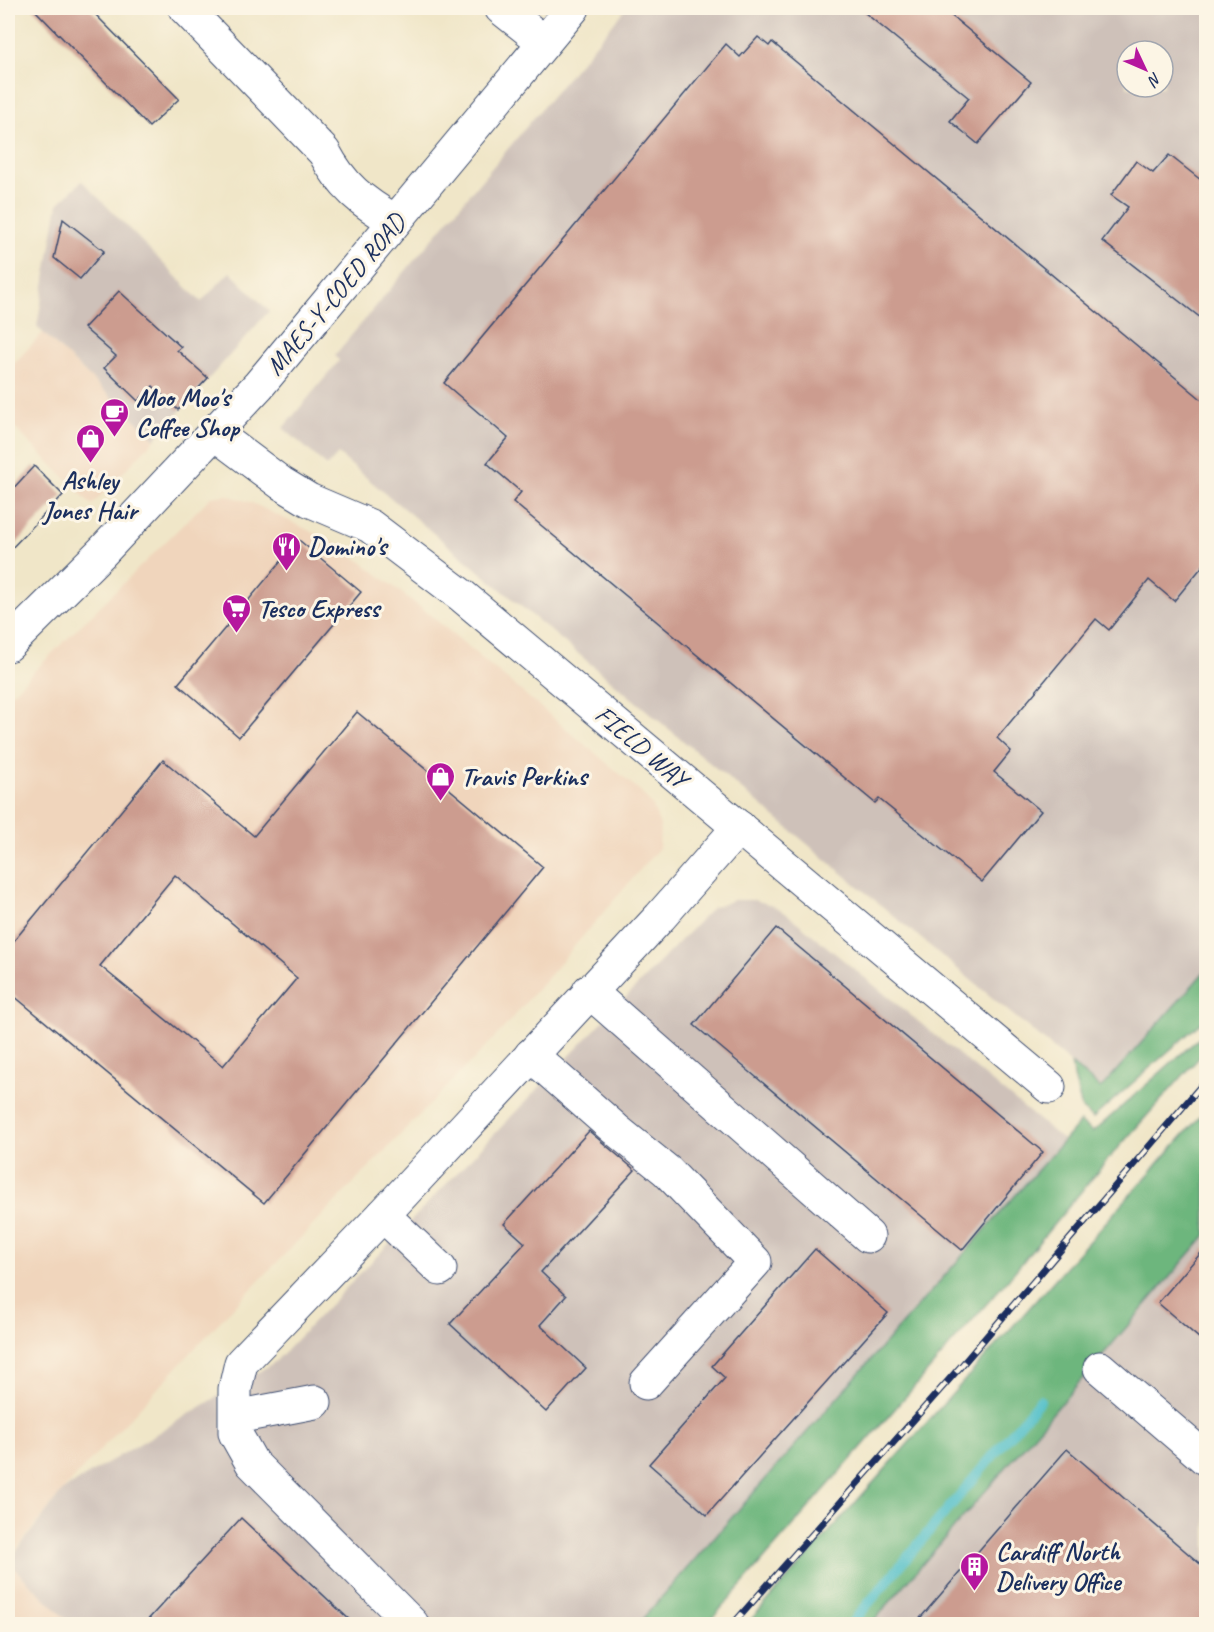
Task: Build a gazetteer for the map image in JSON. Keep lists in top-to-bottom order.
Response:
{
  "streets": {
    "street": ["MAES-Y-COED ROAD", "FIELD WAY"]
  },
  "crossings": [
    ["MAES-Y-COED ROAD", "FIELD WAY"]
  ],
  "places": {
    "cafe": ["Moo Moo's Coffee Shop"],
    "shop": ["Ashley Jones Hair", "Travis Perkins"],
    "restaurant": ["Domino's"],
    "supermarket": ["Tesco Express"],
    "building": ["Cardiff North Delivery Office"]
  },
  "north": "bottom right"
}
